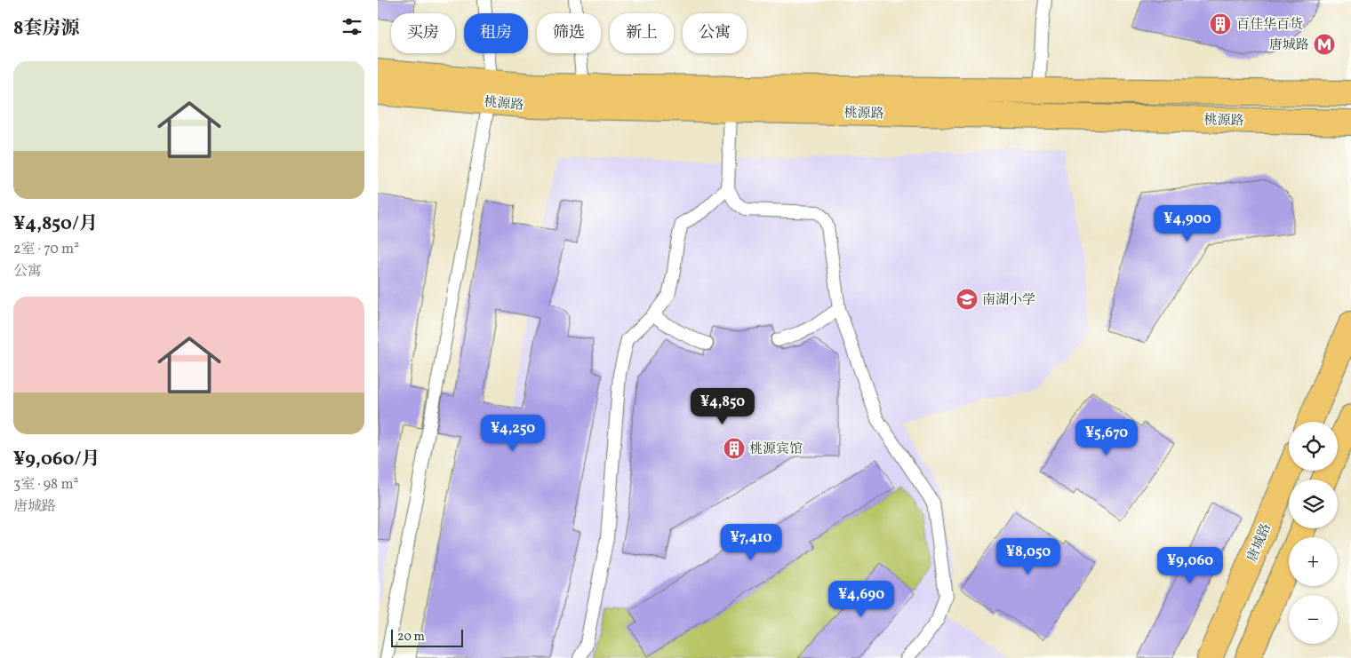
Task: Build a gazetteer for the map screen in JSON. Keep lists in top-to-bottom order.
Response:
{
  "streets": {
    "main road": ["桃源路", "唐城路"]
  },
  "places": {
    "building": ["百佳华百货", "桃源宾馆"],
    "metro station": ["唐城路"],
    "school or university": ["南湖小学"]
  },
  "scale_bar": "20 m",
  "page": {
    "heading": "8套房源",
    "chip": [
      "买房",
      "租房",
      "筛选",
      "新上",
      "公寓"
    ],
    "list": [
      {
        "name": "¥4,850/月",
        "note": "2室 · 70 m² · 公寓"
      },
      {
        "name": "¥9,060/月",
        "note": "3室 · 98 m² · 唐城路"
      }
    ],
    "price": [
      "¥4,900",
      "¥4,850",
      "¥4,250",
      "¥5,670",
      "¥7,410",
      "¥8,050",
      "¥9,060",
      "¥4,690"
    ],
    "map_buttons": ["+", "−"],
    "scale": "20 m"
  }
}
